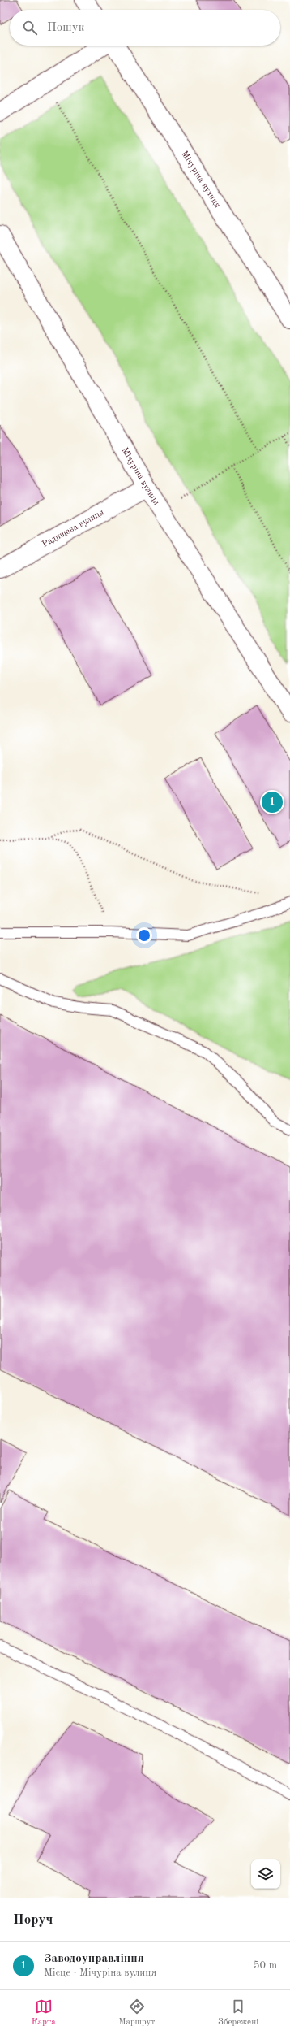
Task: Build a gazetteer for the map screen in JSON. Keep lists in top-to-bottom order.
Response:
{
  "streets": {
    "street": ["Мічуріна вулиця", "Радищева вулиця"]
  },
  "crossings": [
    ["Мічуріна вулиця", "Радищева вулиця"]
  ],
  "page": {
    "search": "Пошук",
    "pins": "1",
    "heading": "Поруч",
    "list": [
      {
        "mark": "1",
        "name": "Заводоуправління",
        "note": "Місце · Мічуріна вулиця",
        "value": "50 m"
      }
    ],
    "nav": ["Карта", "Маршрут", "Збережені"]
  }
}
